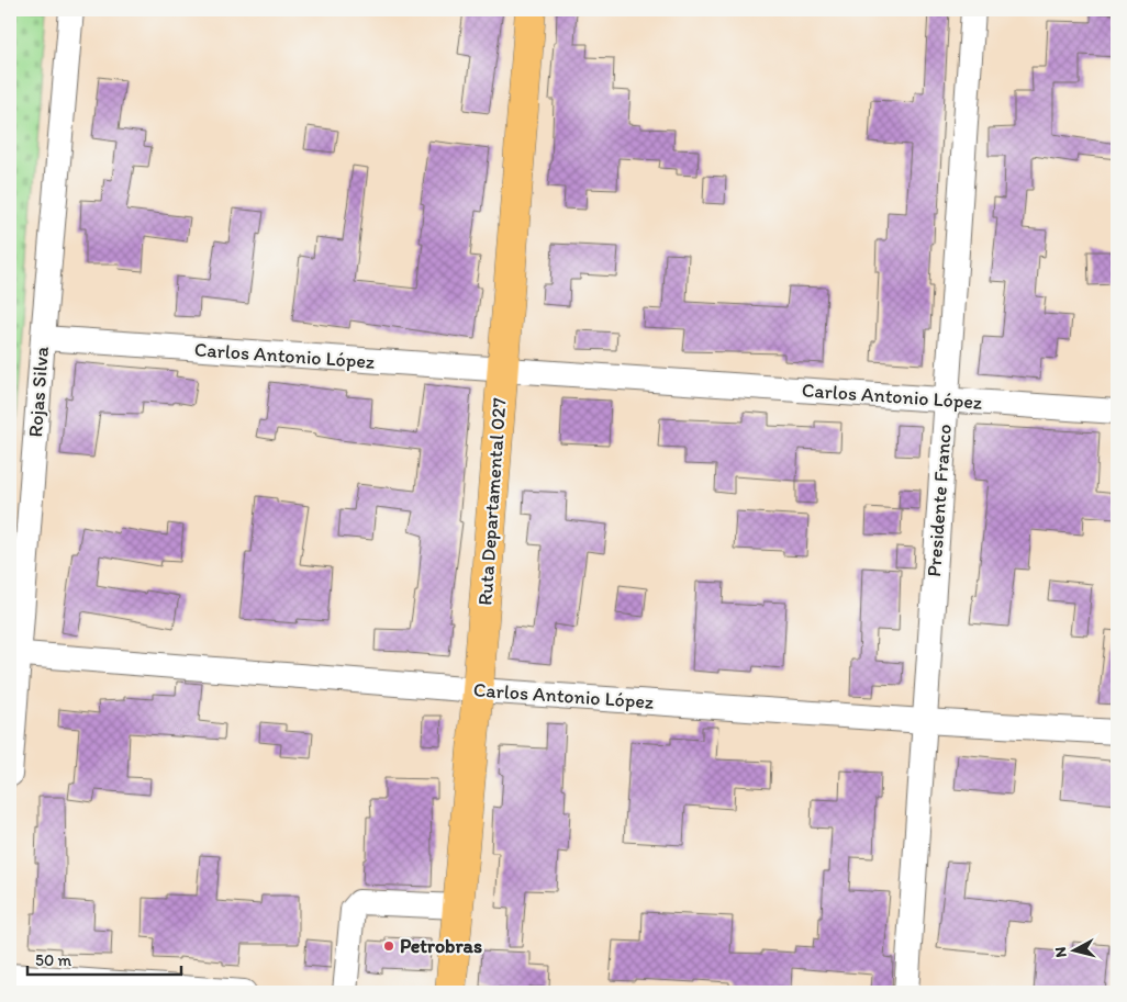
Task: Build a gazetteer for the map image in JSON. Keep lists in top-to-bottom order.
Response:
{
  "streets": {
    "main road": ["Ruta Departamental 027"],
    "street": ["Carlos Antonio López", "Rojas Silva", "Presidente Franco"]
  },
  "crossings": [
    ["Carlos Antonio López", "Rojas Silva"],
    ["Carlos Antonio López", "Presidente Franco"],
    ["Carlos Antonio López", "Ruta Departamental 027"]
  ],
  "places": ["Petrobras"],
  "scale_bar": "50 m",
  "north": "left"
}
